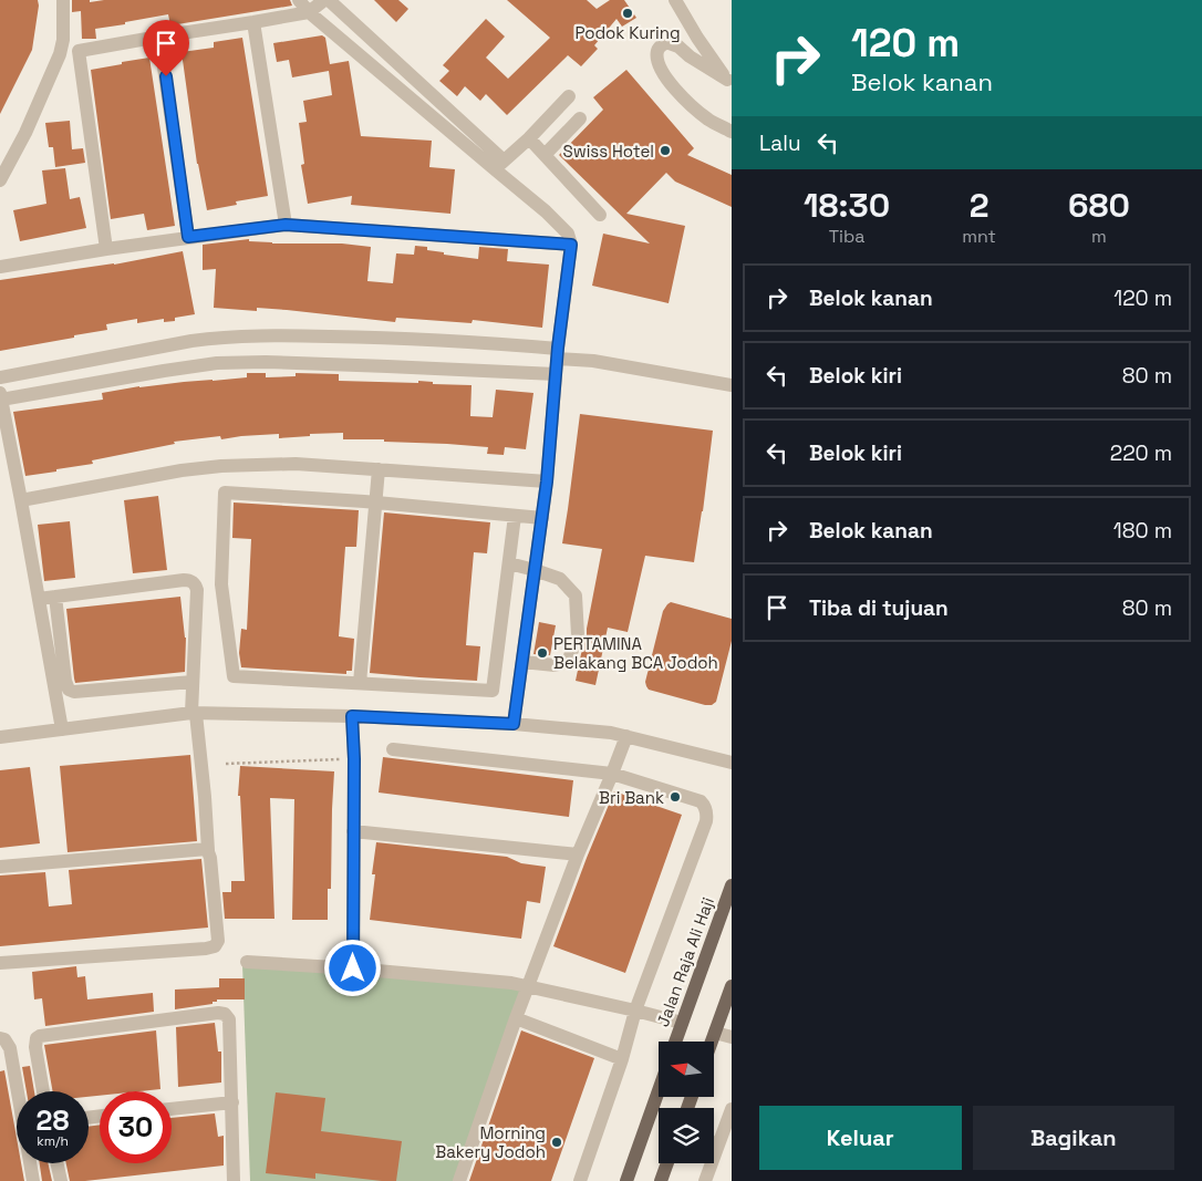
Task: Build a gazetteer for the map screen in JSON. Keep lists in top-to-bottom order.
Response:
{
  "streets": {
    "main road": ["Jalan Raja Ali Haji"]
  },
  "places": [
    "Podok Kuring",
    "Swiss Hotel",
    "PERTAMINA Belakang BCA Jodoh",
    "Bri Bank",
    "Morning Bakery Jodoh"
  ],
  "north": "left",
  "page": {
    "turn": ["120 m", "Belok kanan"],
    "then": "Lalu",
    "eta": [
      "18:30",
      "Tiba",
      "2",
      "mnt",
      "680",
      "m"
    ],
    "list": [
      {
        "name": "Belok kanan",
        "value": "120 m"
      },
      {
        "name": "Belok kiri",
        "value": "80 m"
      },
      {
        "name": "Belok kiri",
        "value": "220 m"
      },
      {
        "name": "Belok kanan",
        "value": "180 m"
      },
      {
        "name": "Tiba di tujuan",
        "value": "80 m"
      }
    ],
    "speed": "28 km/h",
    "limit": "30",
    "buttons": ["Keluar", "Bagikan"]
  }
}
